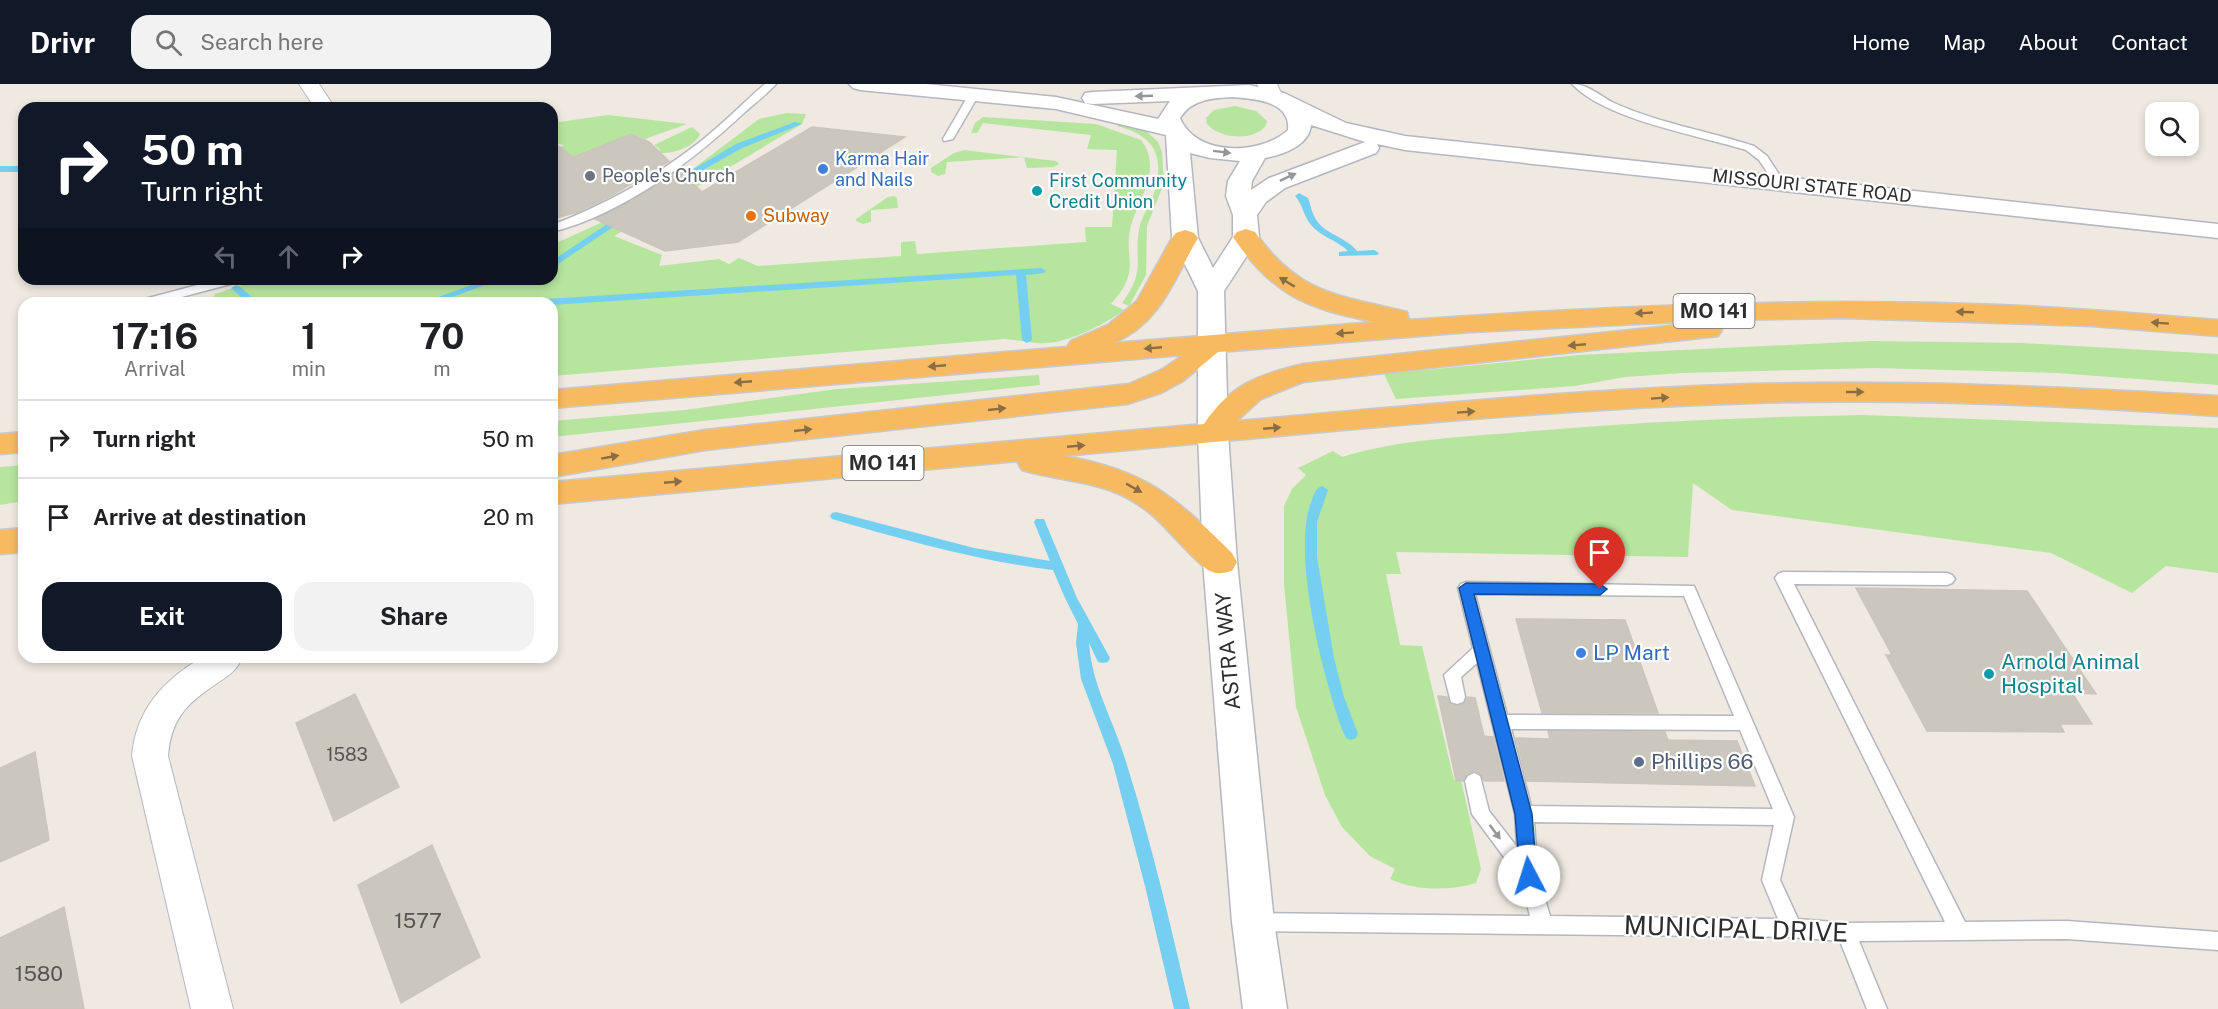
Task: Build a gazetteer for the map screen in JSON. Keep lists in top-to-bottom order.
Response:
{
  "streets": {
    "highway": ["MO 141"],
    "street": ["MISSOURI STATE ROAD", "ASTRA WAY"],
    "lane": ["MUNICIPAL DRIVE"]
  },
  "crossings": [
    ["MISSOURI STATE ROAD", "ASTRA WAY"],
    ["MO 141", "ASTRA WAY"],
    ["ASTRA WAY", "MUNICIPAL DRIVE"]
  ],
  "places": [
    "Karma Hair and Nails",
    "People's Church",
    "First Community Credit Union",
    "Subway",
    "LP Mart",
    "Arnold Animal Hospital",
    "Phillips 66"
  ],
  "house_numbers": ["1583", "1577", "1580"],
  "page": {
    "header": "Drivr",
    "search": "Search here",
    "nav": [
      "Home",
      "Map",
      "About",
      "Contact"
    ],
    "turn": ["50 m", "Turn right"],
    "eta": [
      "17:16",
      "Arrival",
      "1",
      "min",
      "70",
      "m"
    ],
    "list": [
      {
        "name": "Turn right",
        "value": "50 m"
      },
      {
        "name": "Arrive at destination",
        "value": "20 m"
      }
    ],
    "buttons": ["Exit", "Share"]
  }
}
